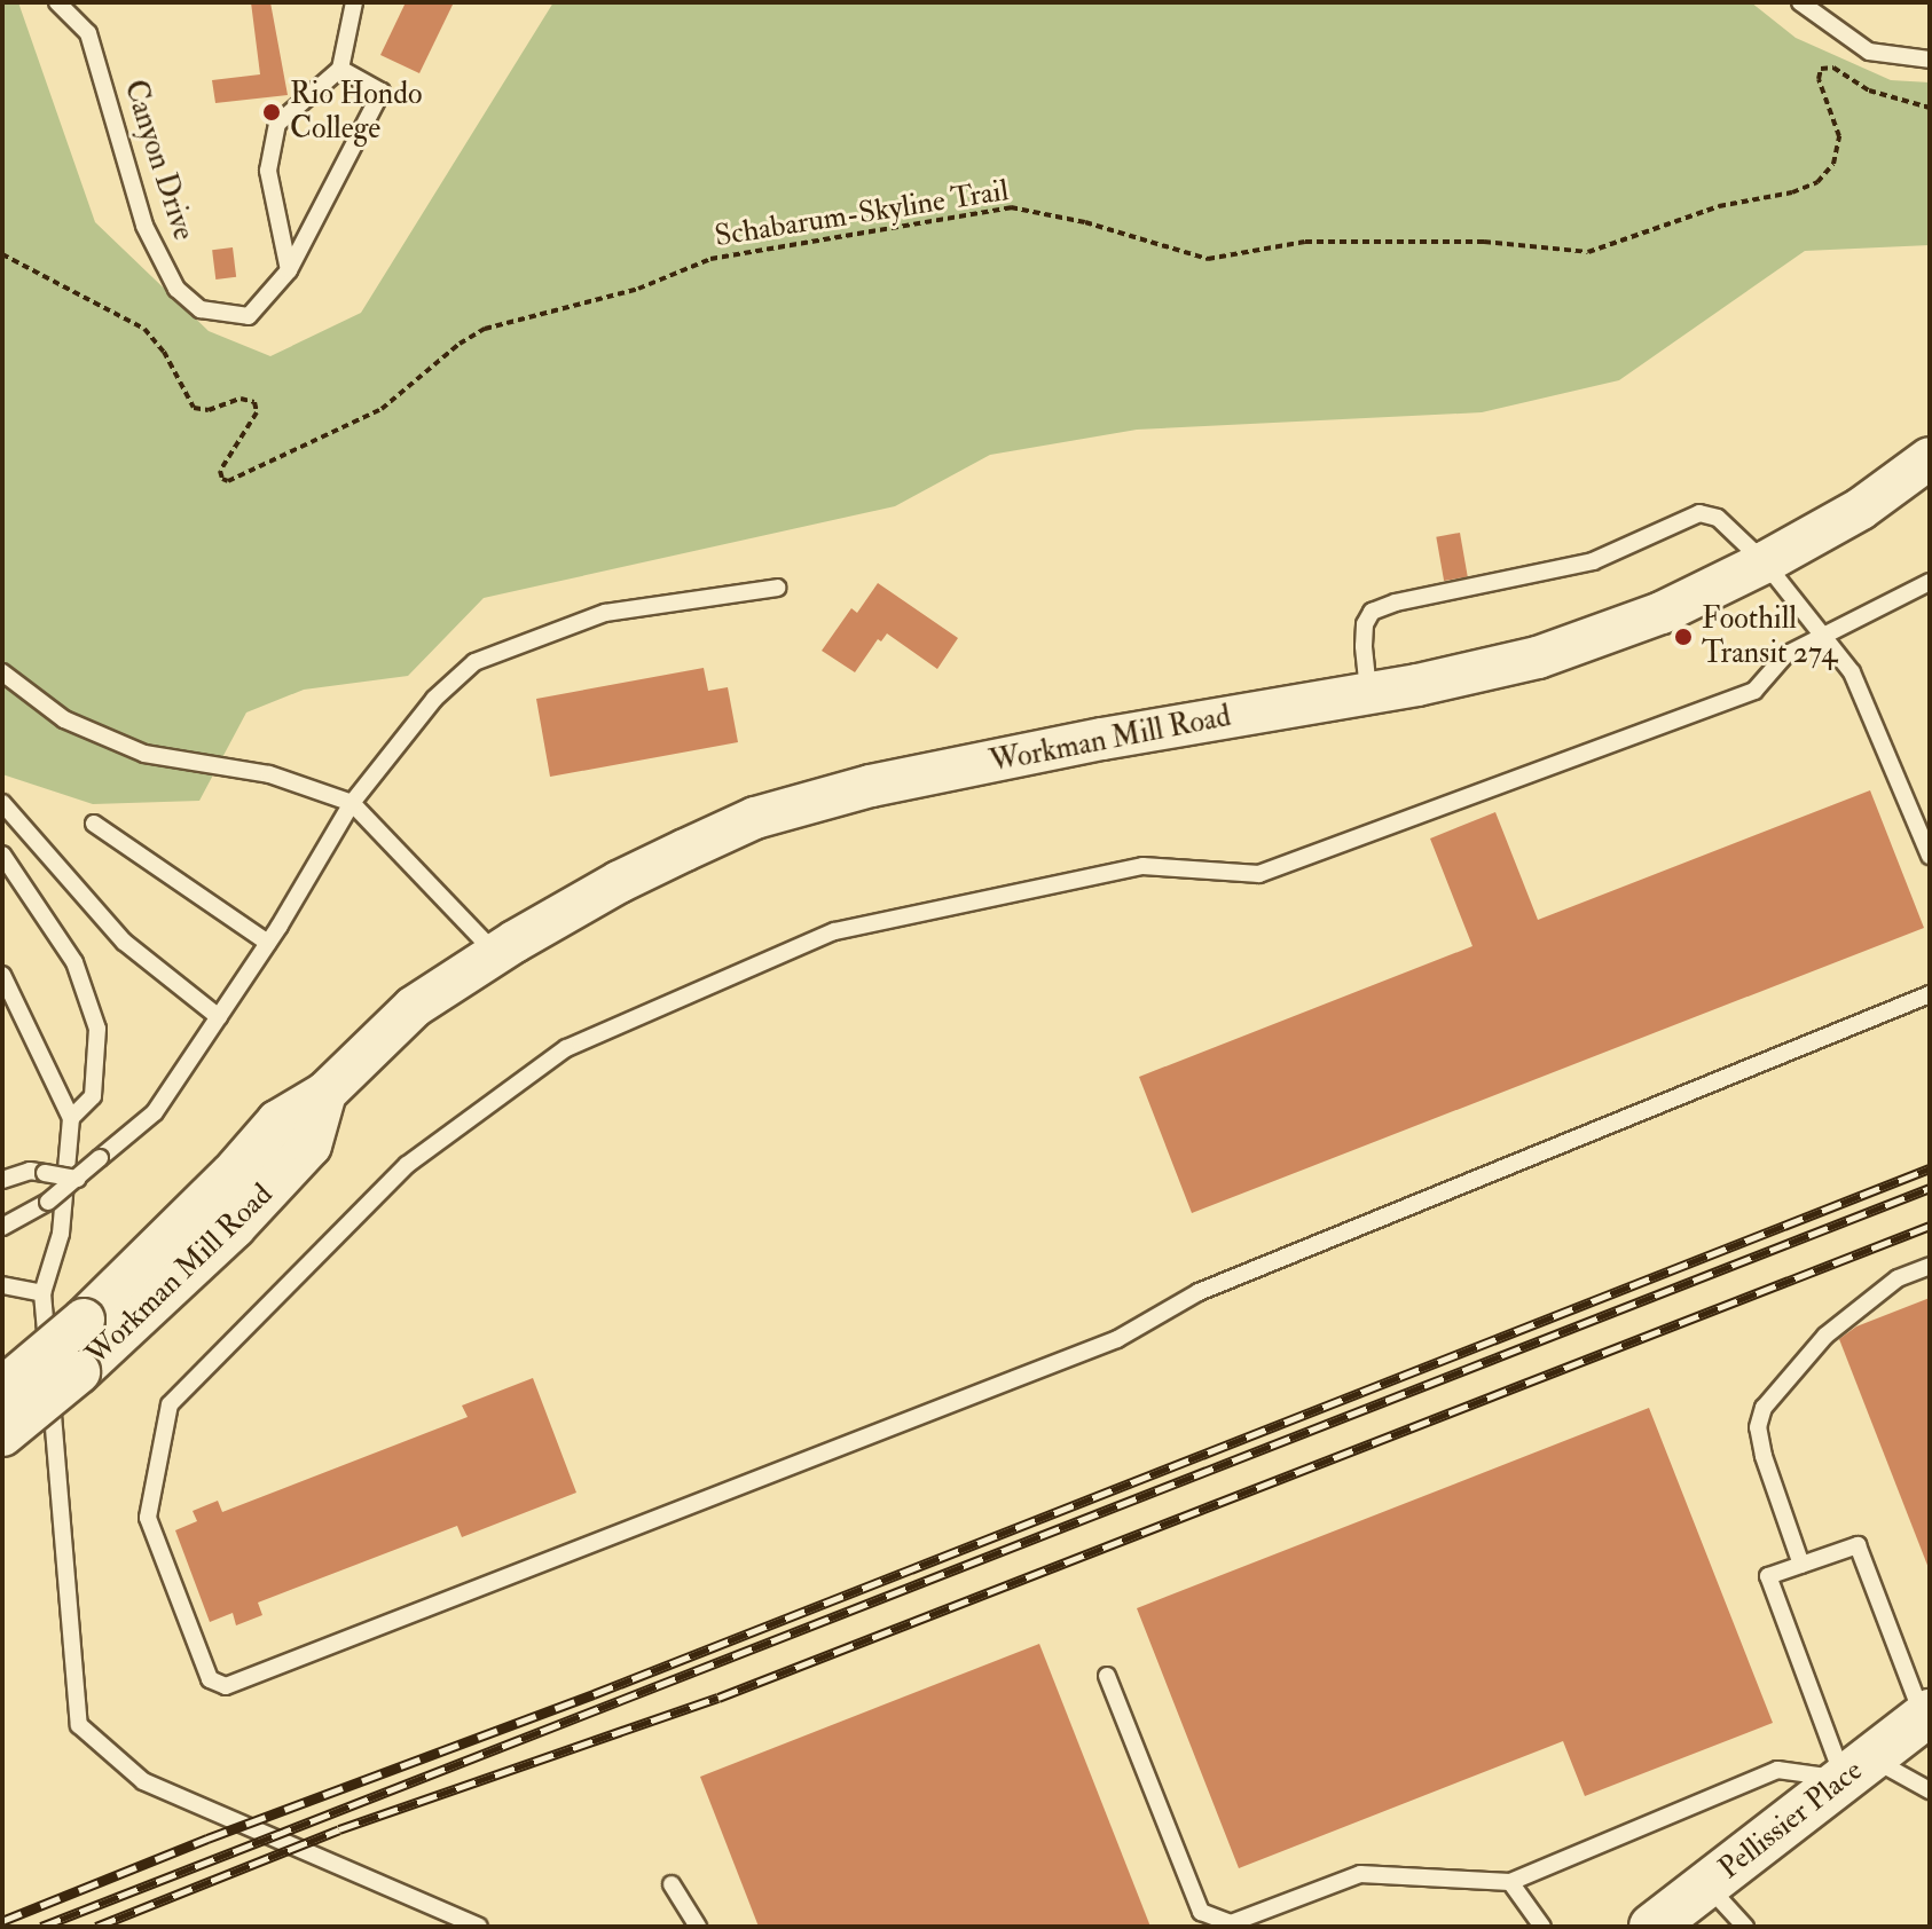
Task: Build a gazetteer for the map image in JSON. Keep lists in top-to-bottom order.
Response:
{
  "streets": {
    "main road": ["Pellissier Place"],
    "street": ["Workman Mill Road"],
    "lane": ["Canyon Drive"],
    "path": ["Schabarum-Skyline Trail"]
  },
  "places": ["Rio Hondo College", "Foothill Transit 274"]
}
